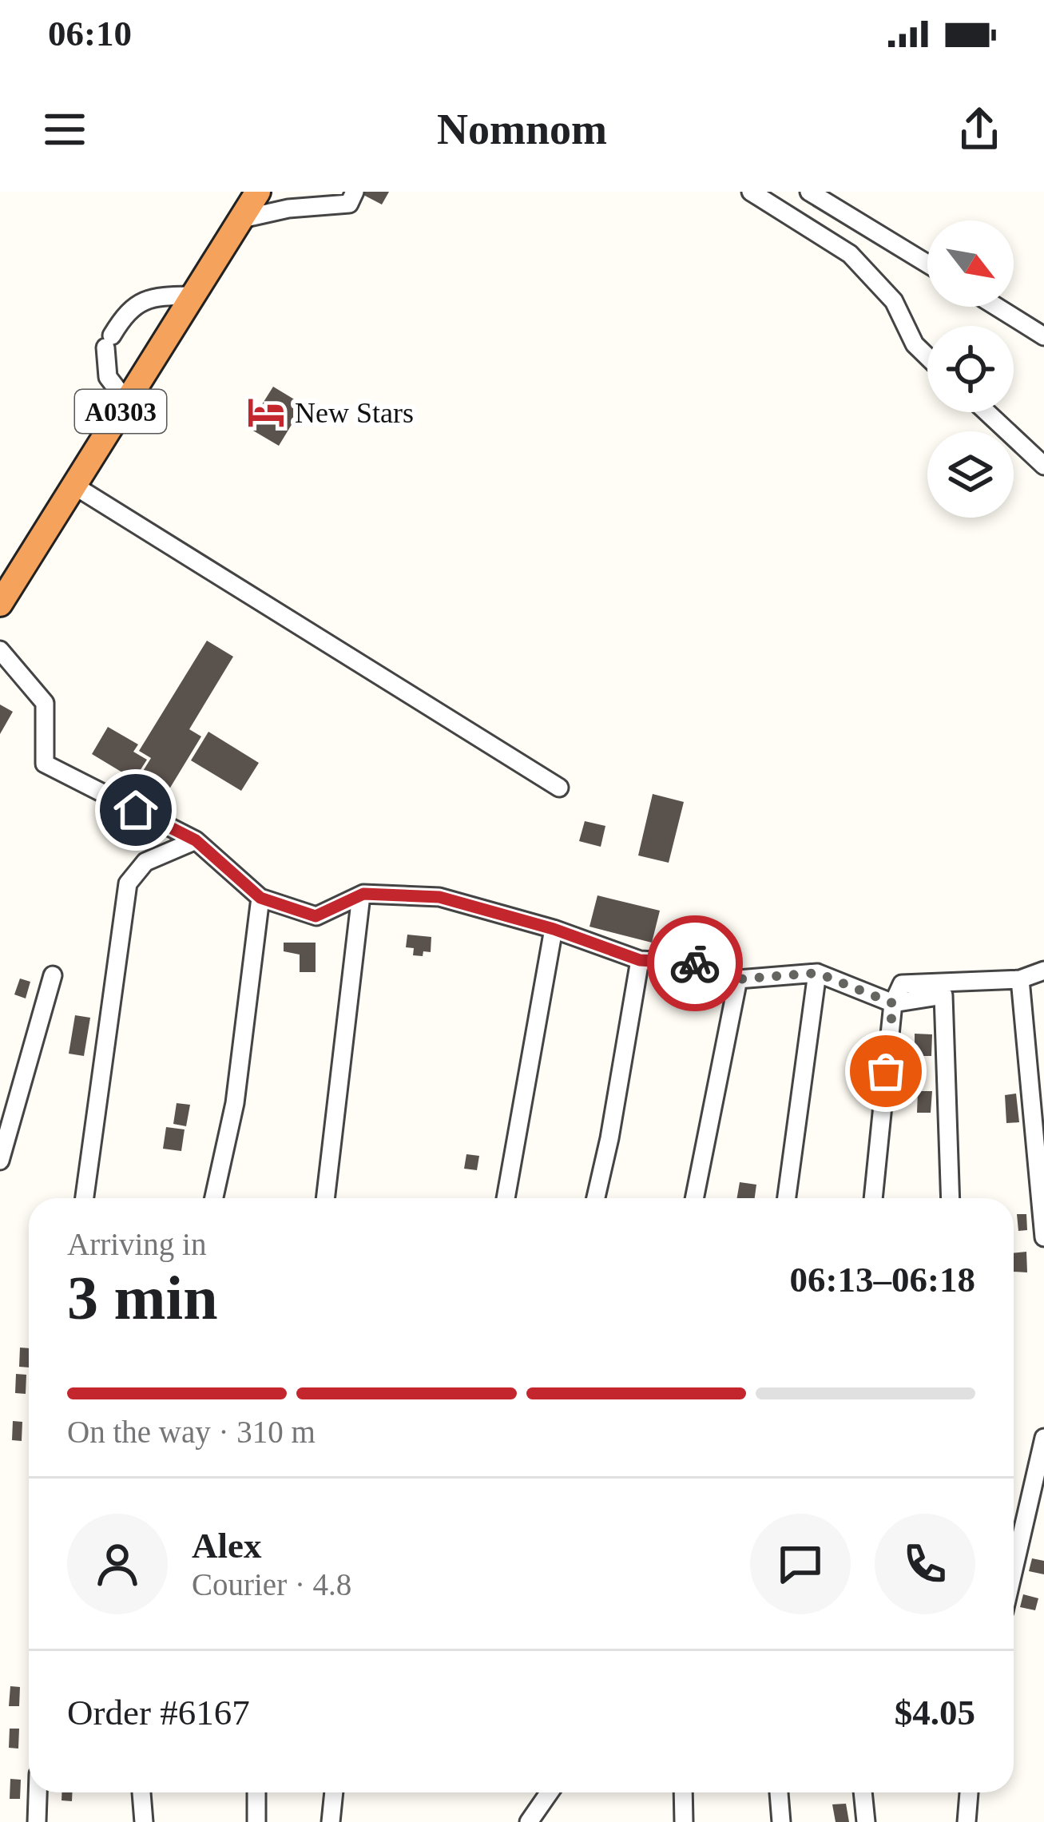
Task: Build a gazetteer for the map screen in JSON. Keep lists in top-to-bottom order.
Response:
{
  "streets": {
    "highway": ["A0303"]
  },
  "places": {
    "hotel": ["New Stars"]
  },
  "north": "bottom right",
  "page": {
    "status": "06:10",
    "header": "Nomnom",
    "heading": ["3 min", "Arriving in", "06:13–06:18"],
    "panel": [
      "Alex",
      "Courier · 4.8",
      "Order #6167",
      "$4.05"
    ],
    "bar": "On the way · 310 m"
  }
}
